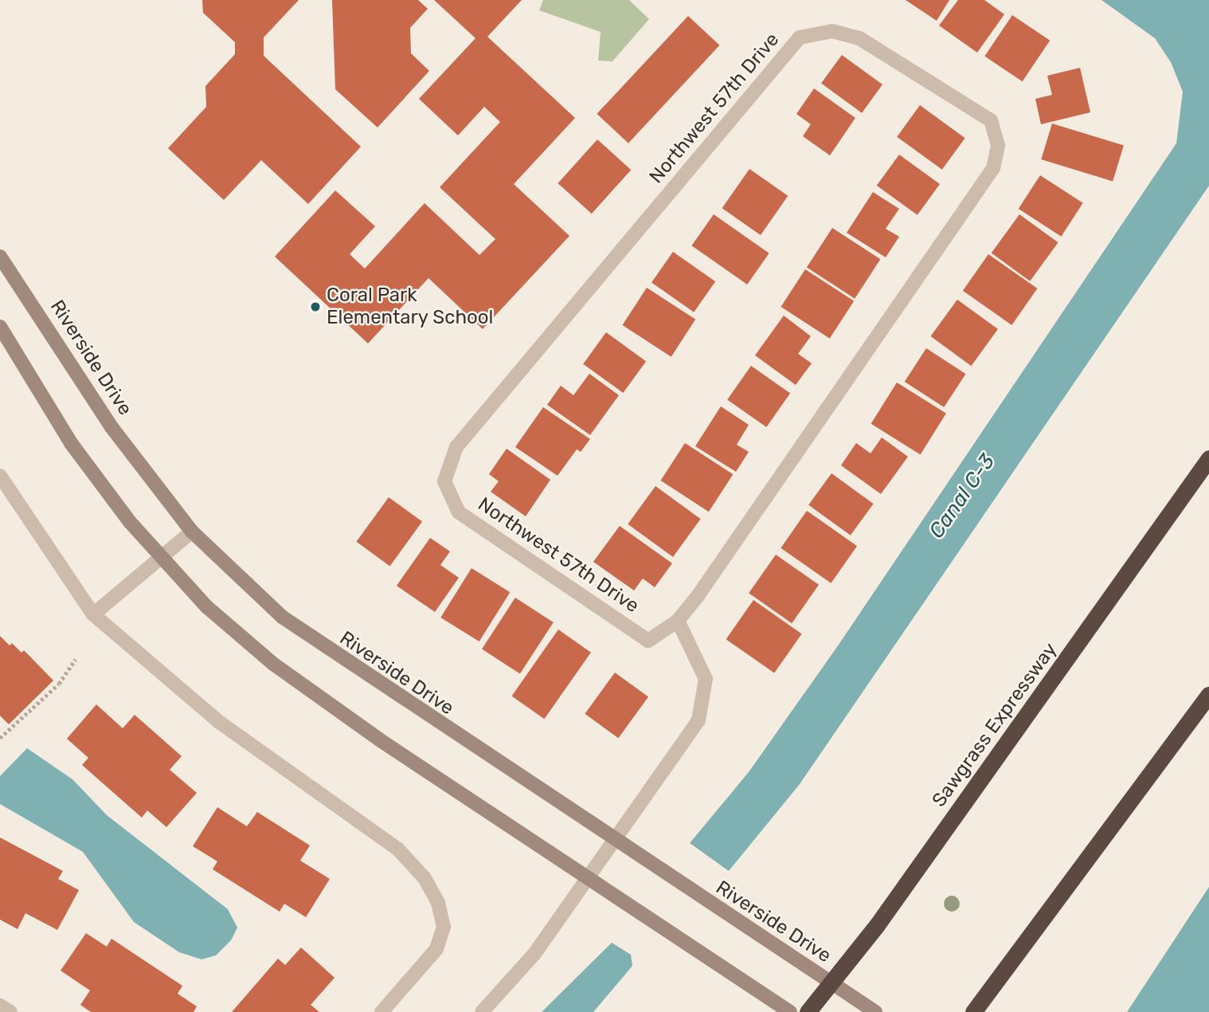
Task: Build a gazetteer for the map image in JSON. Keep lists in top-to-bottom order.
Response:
{
  "streets": {
    "highway": ["Sawgrass Expressway"],
    "street": ["Northwest 57th Drive", "Riverside Drive"]
  },
  "water": ["Canal C-3"],
  "places": ["Coral Park Elementary School"]
}
